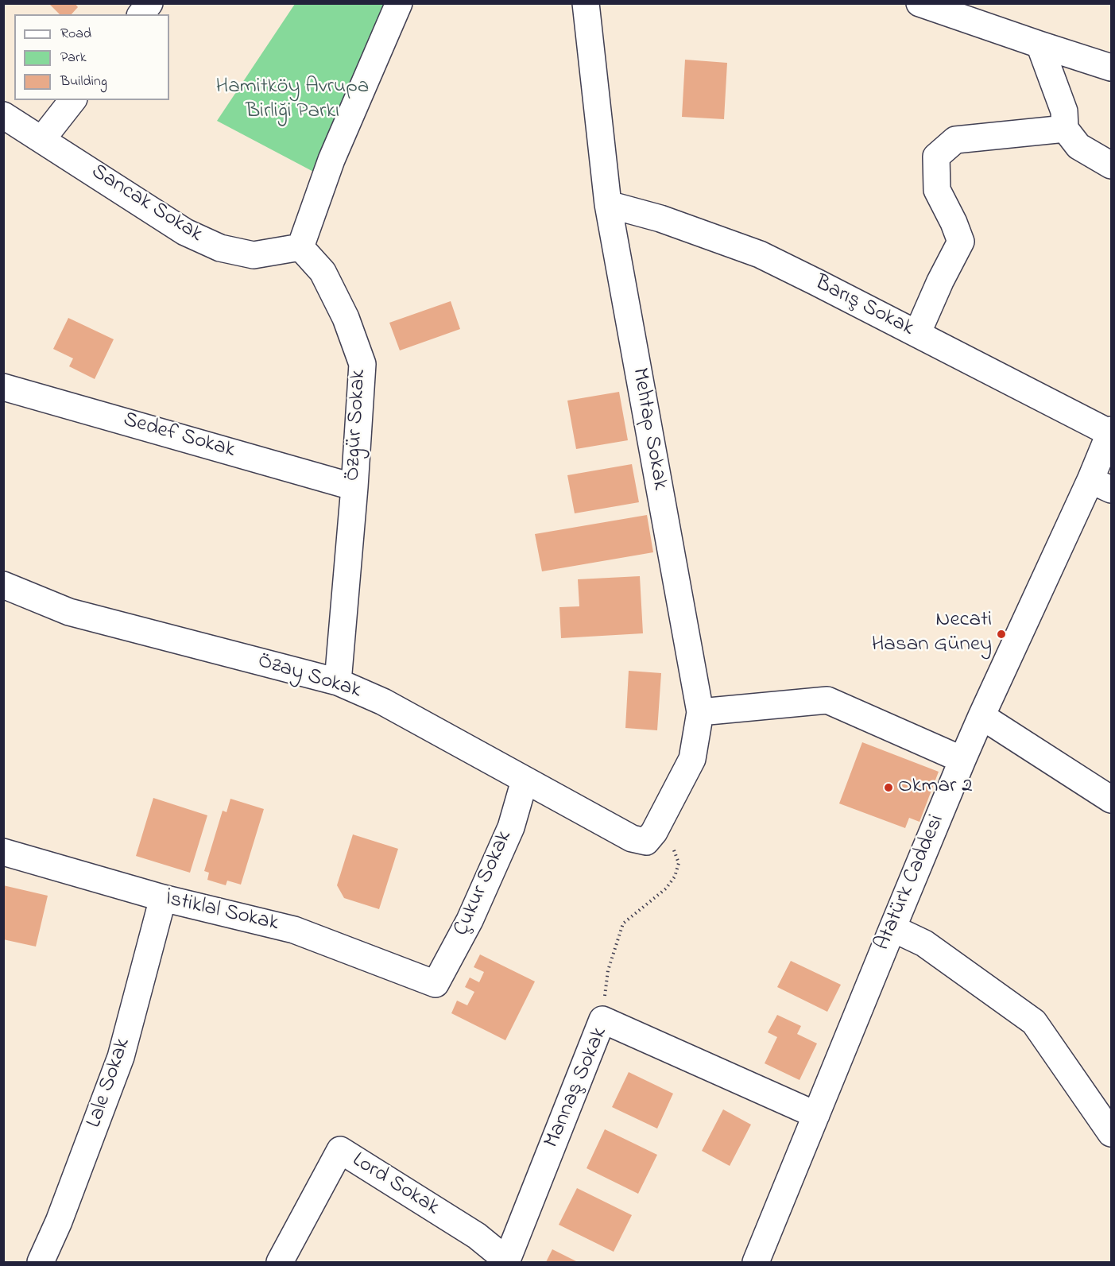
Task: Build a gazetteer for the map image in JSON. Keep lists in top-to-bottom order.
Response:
{
  "streets": {
    "street": [
      "Sancak Sokak",
      "Barış Sokak",
      "Özgür Sokak",
      "Mehtap Sokak",
      "Sedef Sokak",
      "Özay Sokak",
      "Atatürk Caddesi",
      "Çukur Sokak",
      "İstiklal Sokak",
      "Lale Sokak",
      "Mannaş Sokak",
      "Lord Sokak"
    ]
  },
  "crossings": [
    ["Sancak Sokak", "Özgür Sokak"],
    ["Barış Sokak", "Mehtap Sokak"],
    ["Barış Sokak", "Atatürk Caddesi"],
    ["Özgür Sokak", "Sedef Sokak"],
    ["Özgür Sokak", "Özay Sokak"],
    ["Mehtap Sokak", "Özay Sokak"],
    ["Özay Sokak", "Çukur Sokak"],
    ["Atatürk Caddesi", "Mannaş Sokak"],
    ["Çukur Sokak", "İstiklal Sokak"],
    ["İstiklal Sokak", "Lale Sokak"],
    ["Mannaş Sokak", "Lord Sokak"]
  ],
  "parks": ["Hamitköy Avrupa Birliği Parkı"],
  "places": ["Necati Hasan Güney", "Okmar 2"],
  "legend": ["Road", "Park", "Building"]
}
